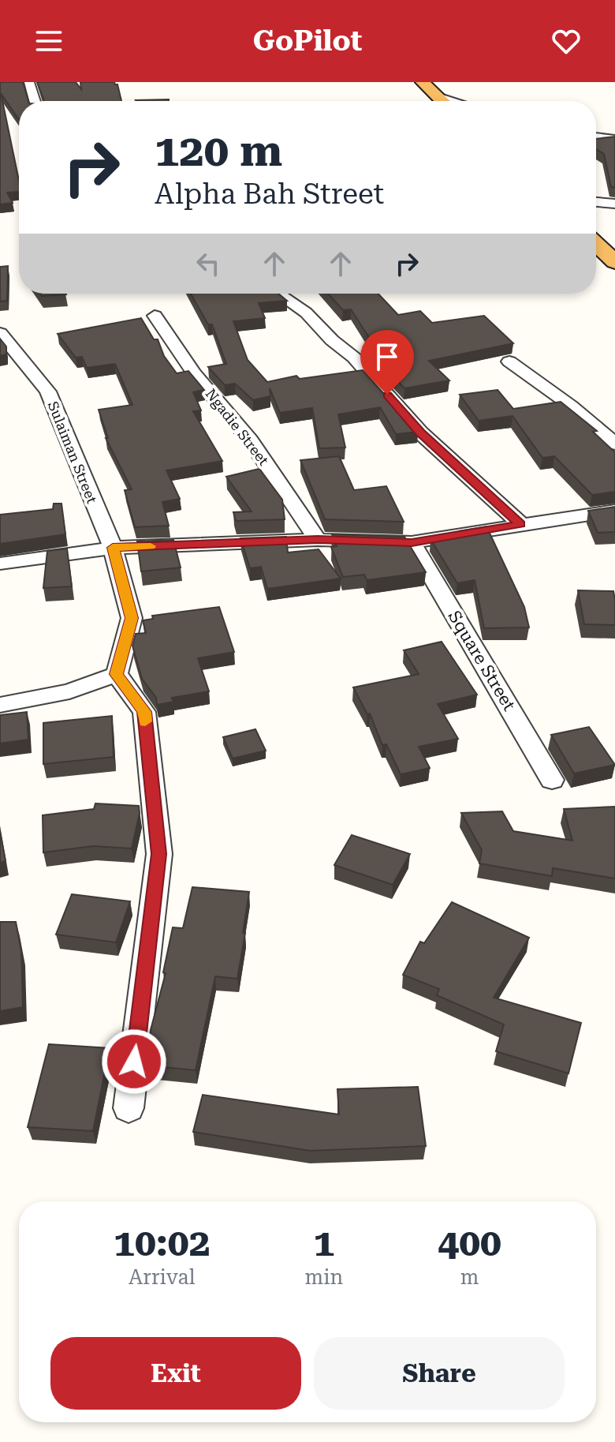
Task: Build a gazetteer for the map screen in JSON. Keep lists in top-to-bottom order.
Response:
{
  "streets": {
    "street": ["Ngadie Street", "Sulaiman Street", "Square Street"]
  },
  "page": {
    "header": "GoPilot",
    "turn": ["120 m", "Alpha Bah Street"],
    "eta": [
      "10:02",
      "Arrival",
      "1",
      "min",
      "400",
      "m"
    ],
    "buttons": ["Exit", "Share"]
  }
}
